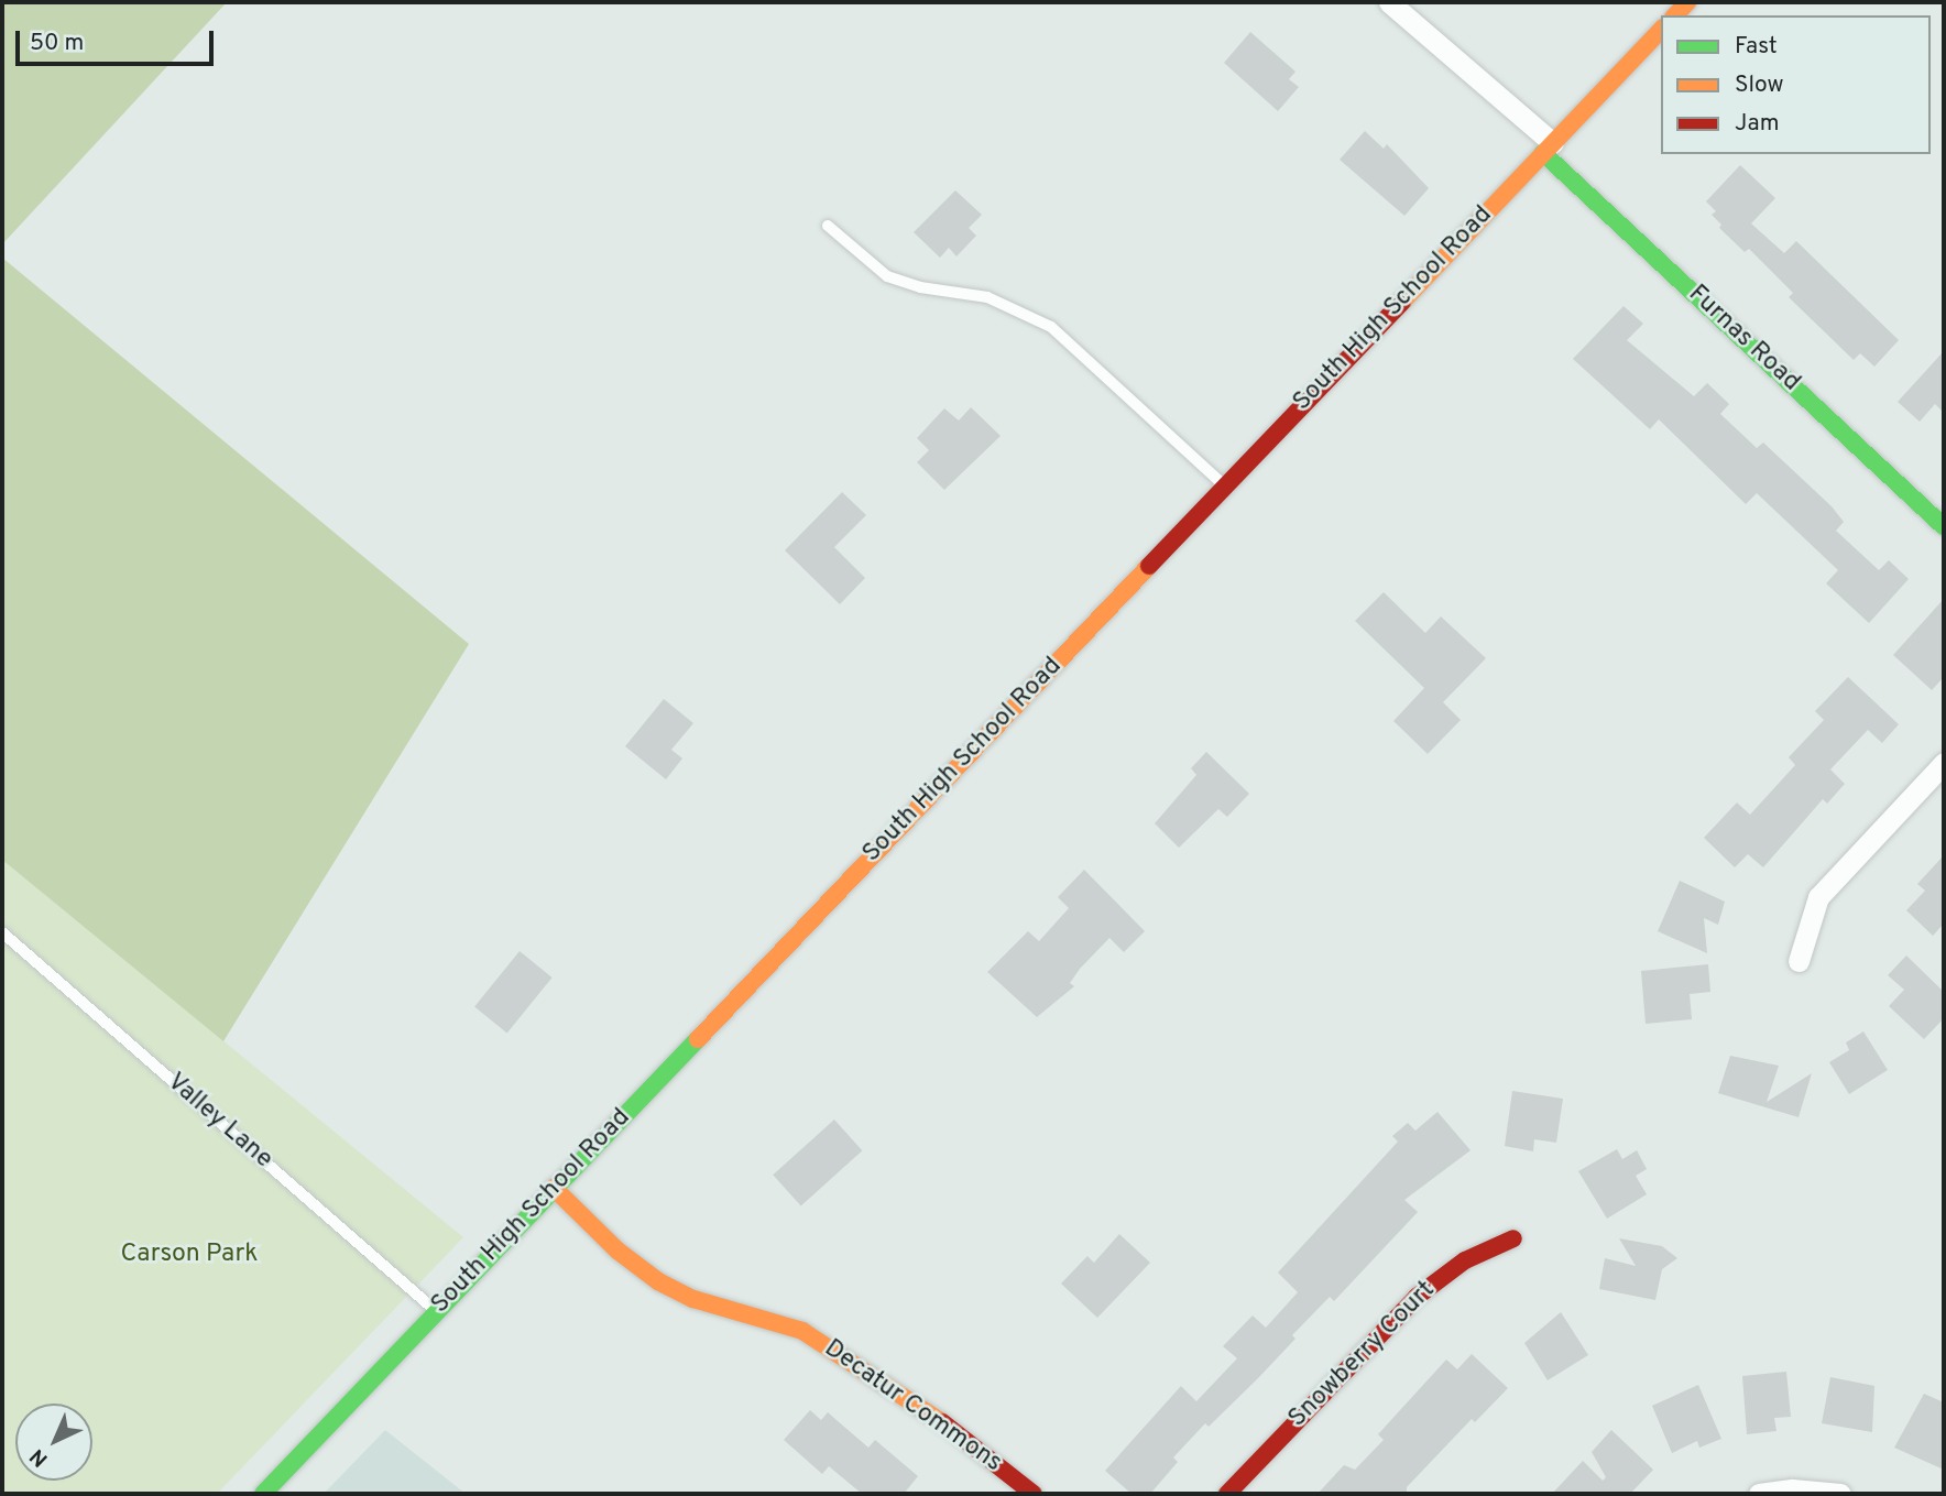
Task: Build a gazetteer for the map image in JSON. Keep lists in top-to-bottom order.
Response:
{
  "streets": {
    "main road": [
      "South High School Road",
      "Furnas Road",
      "Snowberry Court",
      "Decatur Commons"
    ],
    "lane": ["Valley Lane"]
  },
  "crossings": [
    ["South High School Road", "Furnas Road"],
    ["South High School Road", "Valley Lane"],
    ["South High School Road", "Decatur Commons"]
  ],
  "parks": ["Carson Park"],
  "legend": ["Fast", "Slow", "Jam"],
  "scale_bar": "50 m",
  "north": "bottom left"
}
